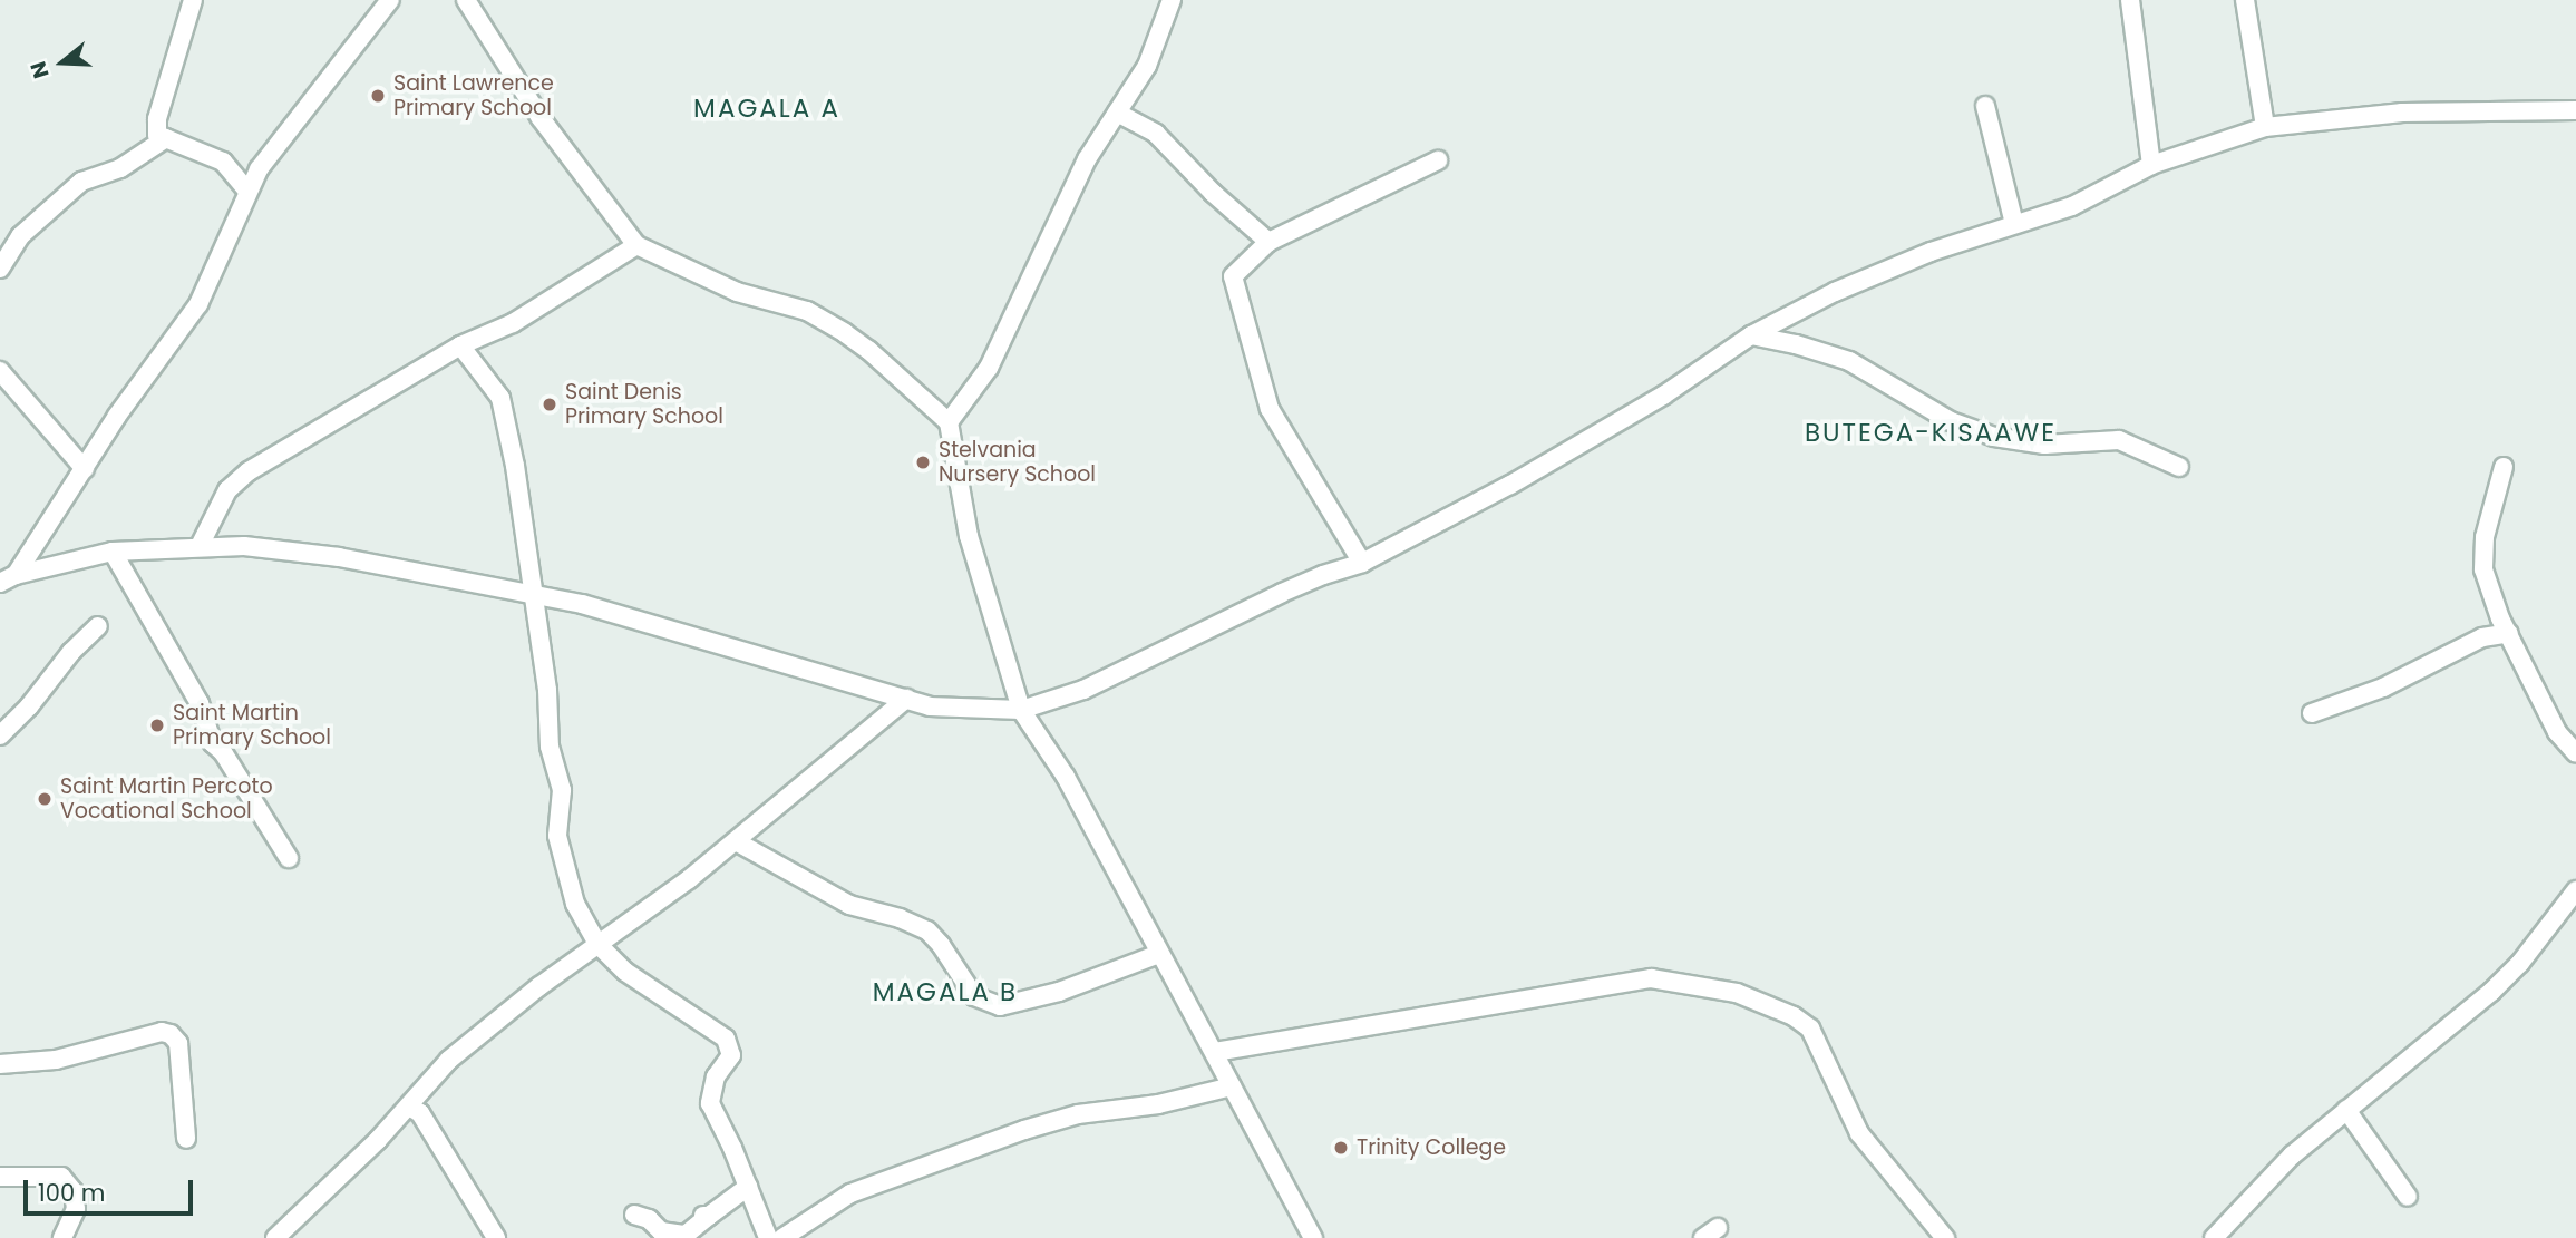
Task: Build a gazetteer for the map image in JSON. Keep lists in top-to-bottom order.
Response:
{
  "districts": ["MAGALA A", "BUTEGA-KISAAWE", "MAGALA B"],
  "places": [
    "Saint Lawrence Primary School",
    "Saint Denis Primary School",
    "Stelvania Nursery School",
    "Saint Martin Primary School",
    "Saint Martin Percoto Vocational School",
    "Trinity College"
  ],
  "scale_bar": "100 m",
  "north": "left"
}
